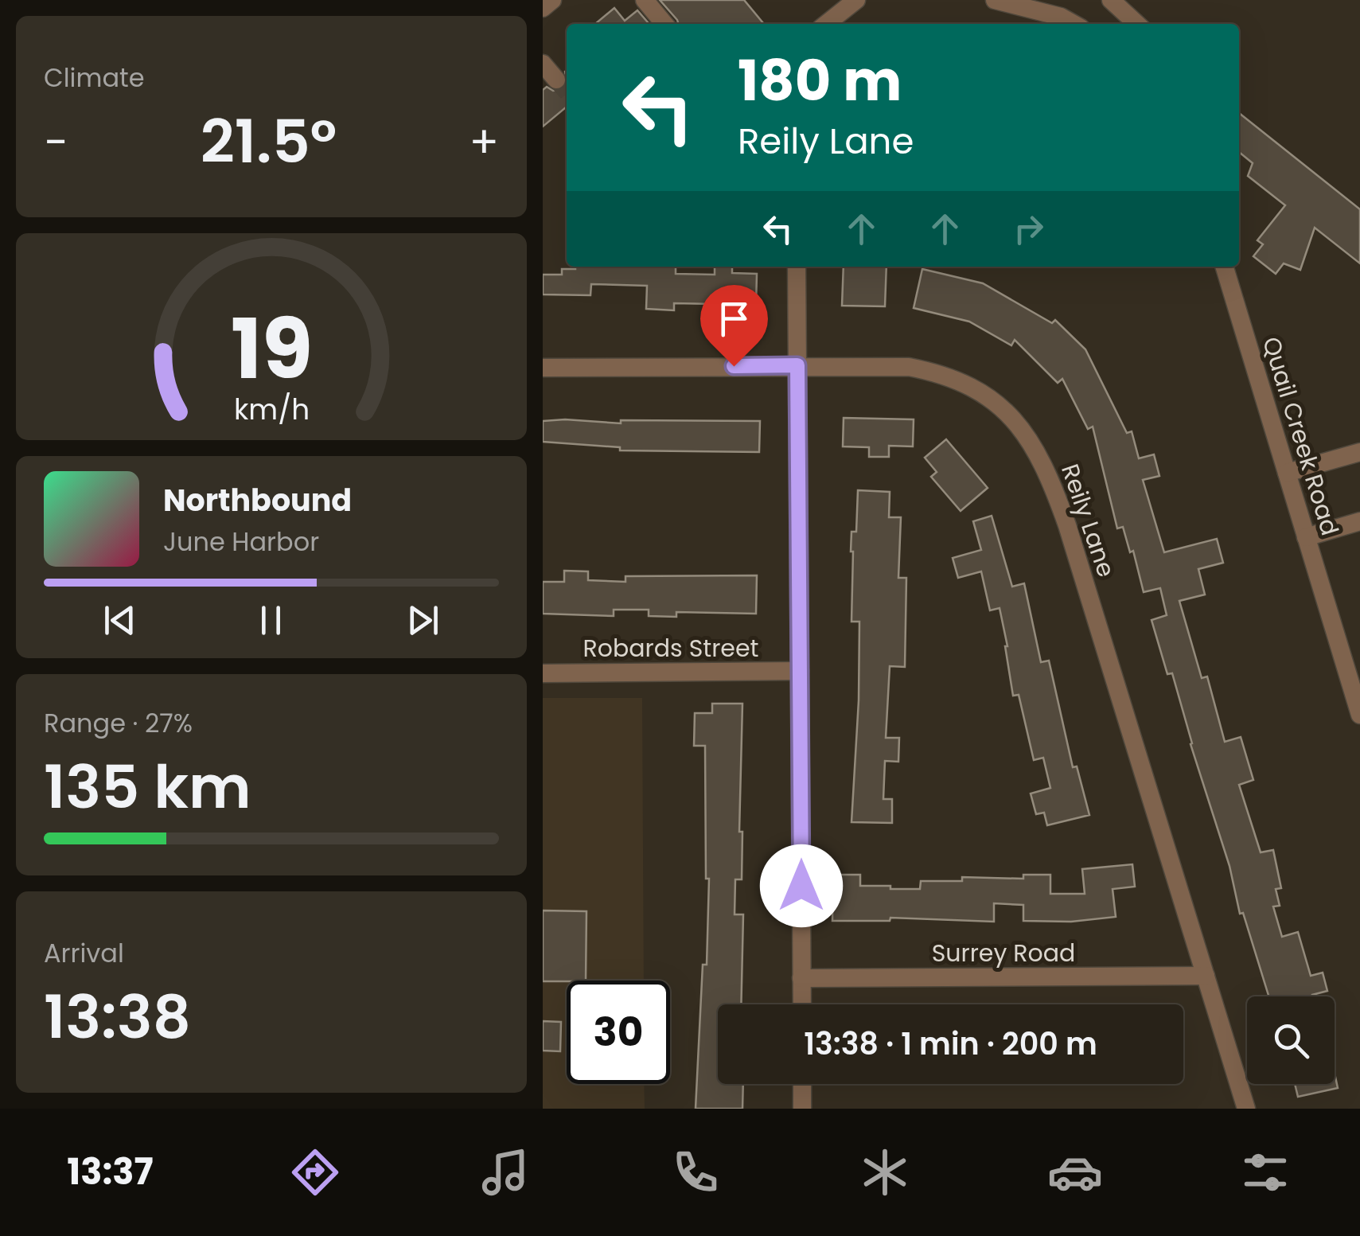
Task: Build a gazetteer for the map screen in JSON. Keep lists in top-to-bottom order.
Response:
{
  "streets": {
    "street": [
      "Quail Creek Road",
      "Reily Lane",
      "Robards Street",
      "Surrey Road"
    ]
  },
  "crossings": [
    ["Reily Lane", "Surrey Road"]
  ],
  "page": {
    "tile": [
      "Climate",
      ["Range · 27%", "135 km"],
      ["Arrival", "13:38"]
    ],
    "turn": ["180 m", "Reily Lane"],
    "heat": ["−", "21.5°", "+"],
    "song": ["Northbound", "June Harbor"],
    "limit": "30",
    "trip": "13:38 · 1 min · 200 m",
    "tabs": "13:37",
    "gauge": ["19", "km/h"]
  }
}
